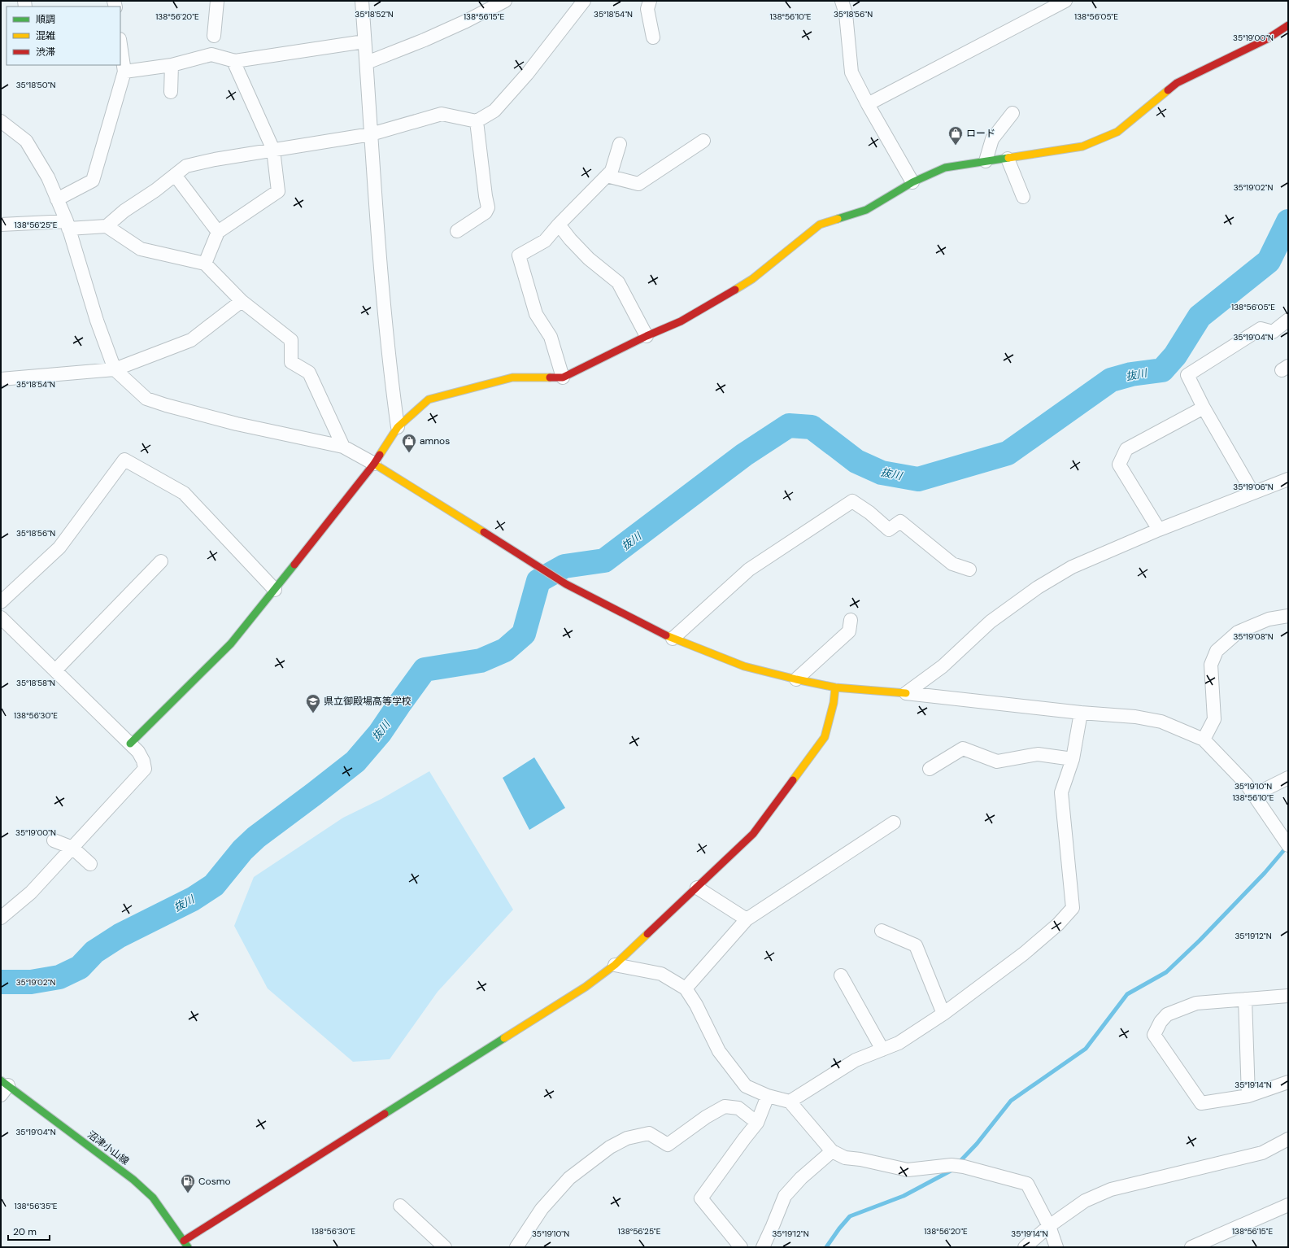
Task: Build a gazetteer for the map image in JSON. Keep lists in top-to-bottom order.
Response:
{
  "streets": {
    "street": ["沼津小山線"]
  },
  "water": ["抜川"],
  "places": {
    "shop": ["ロード", "amnos"],
    "school or university": ["県立御殿場高等学校"],
    "fuel station": ["Cosmo"]
  },
  "legend": ["順調", "混雑", "渋滞"],
  "scale_bar": "20 m",
  "coordinates": [
    "35°18'54\"N",
    "35°18'56\"N",
    "35°18'52\"N",
    "138°56'20\"E",
    "138°56'15\"E",
    "138°56'10\"E",
    "138°56'05\"E",
    "35°19'00\"N",
    "35°18'50\"N",
    "35°19'02\"N",
    "138°56'25\"E",
    "35°19'04\"N",
    "35°19'06\"N",
    "35°19'08\"N",
    "35°18'58\"N",
    "138°56'30\"E",
    "35°19'10\"N",
    "35°19'12\"N",
    "35°19'14\"N",
    "138°56'35\"E"
  ]
}
